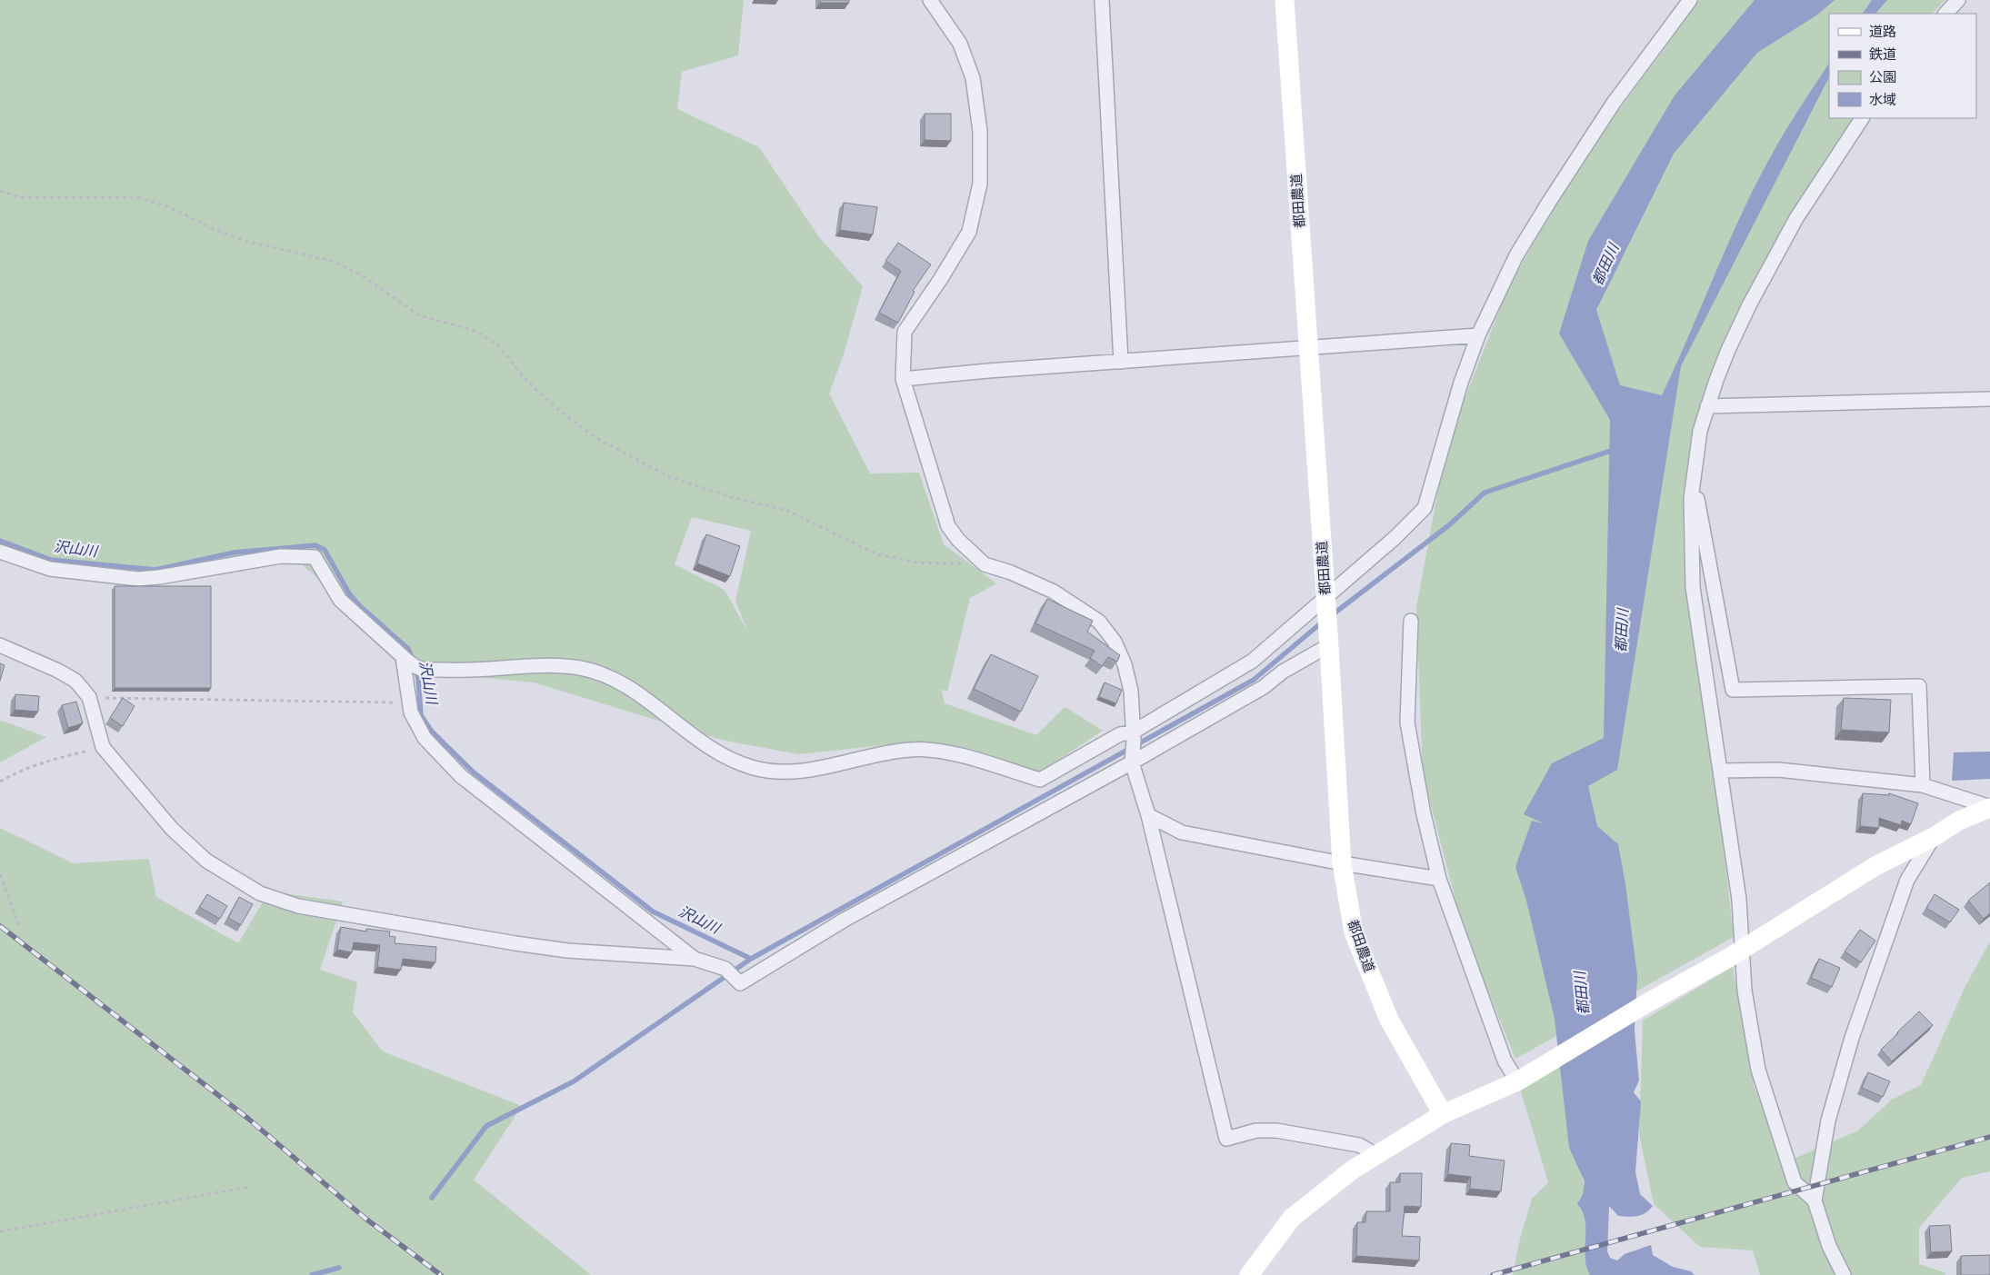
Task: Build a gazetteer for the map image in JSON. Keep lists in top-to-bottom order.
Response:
{
  "streets": {
    "street": ["都田農道"]
  },
  "water": ["都田川", "沢山川"],
  "legend": [
    "道路",
    "鉄道",
    "公園",
    "水域"
  ]
}
